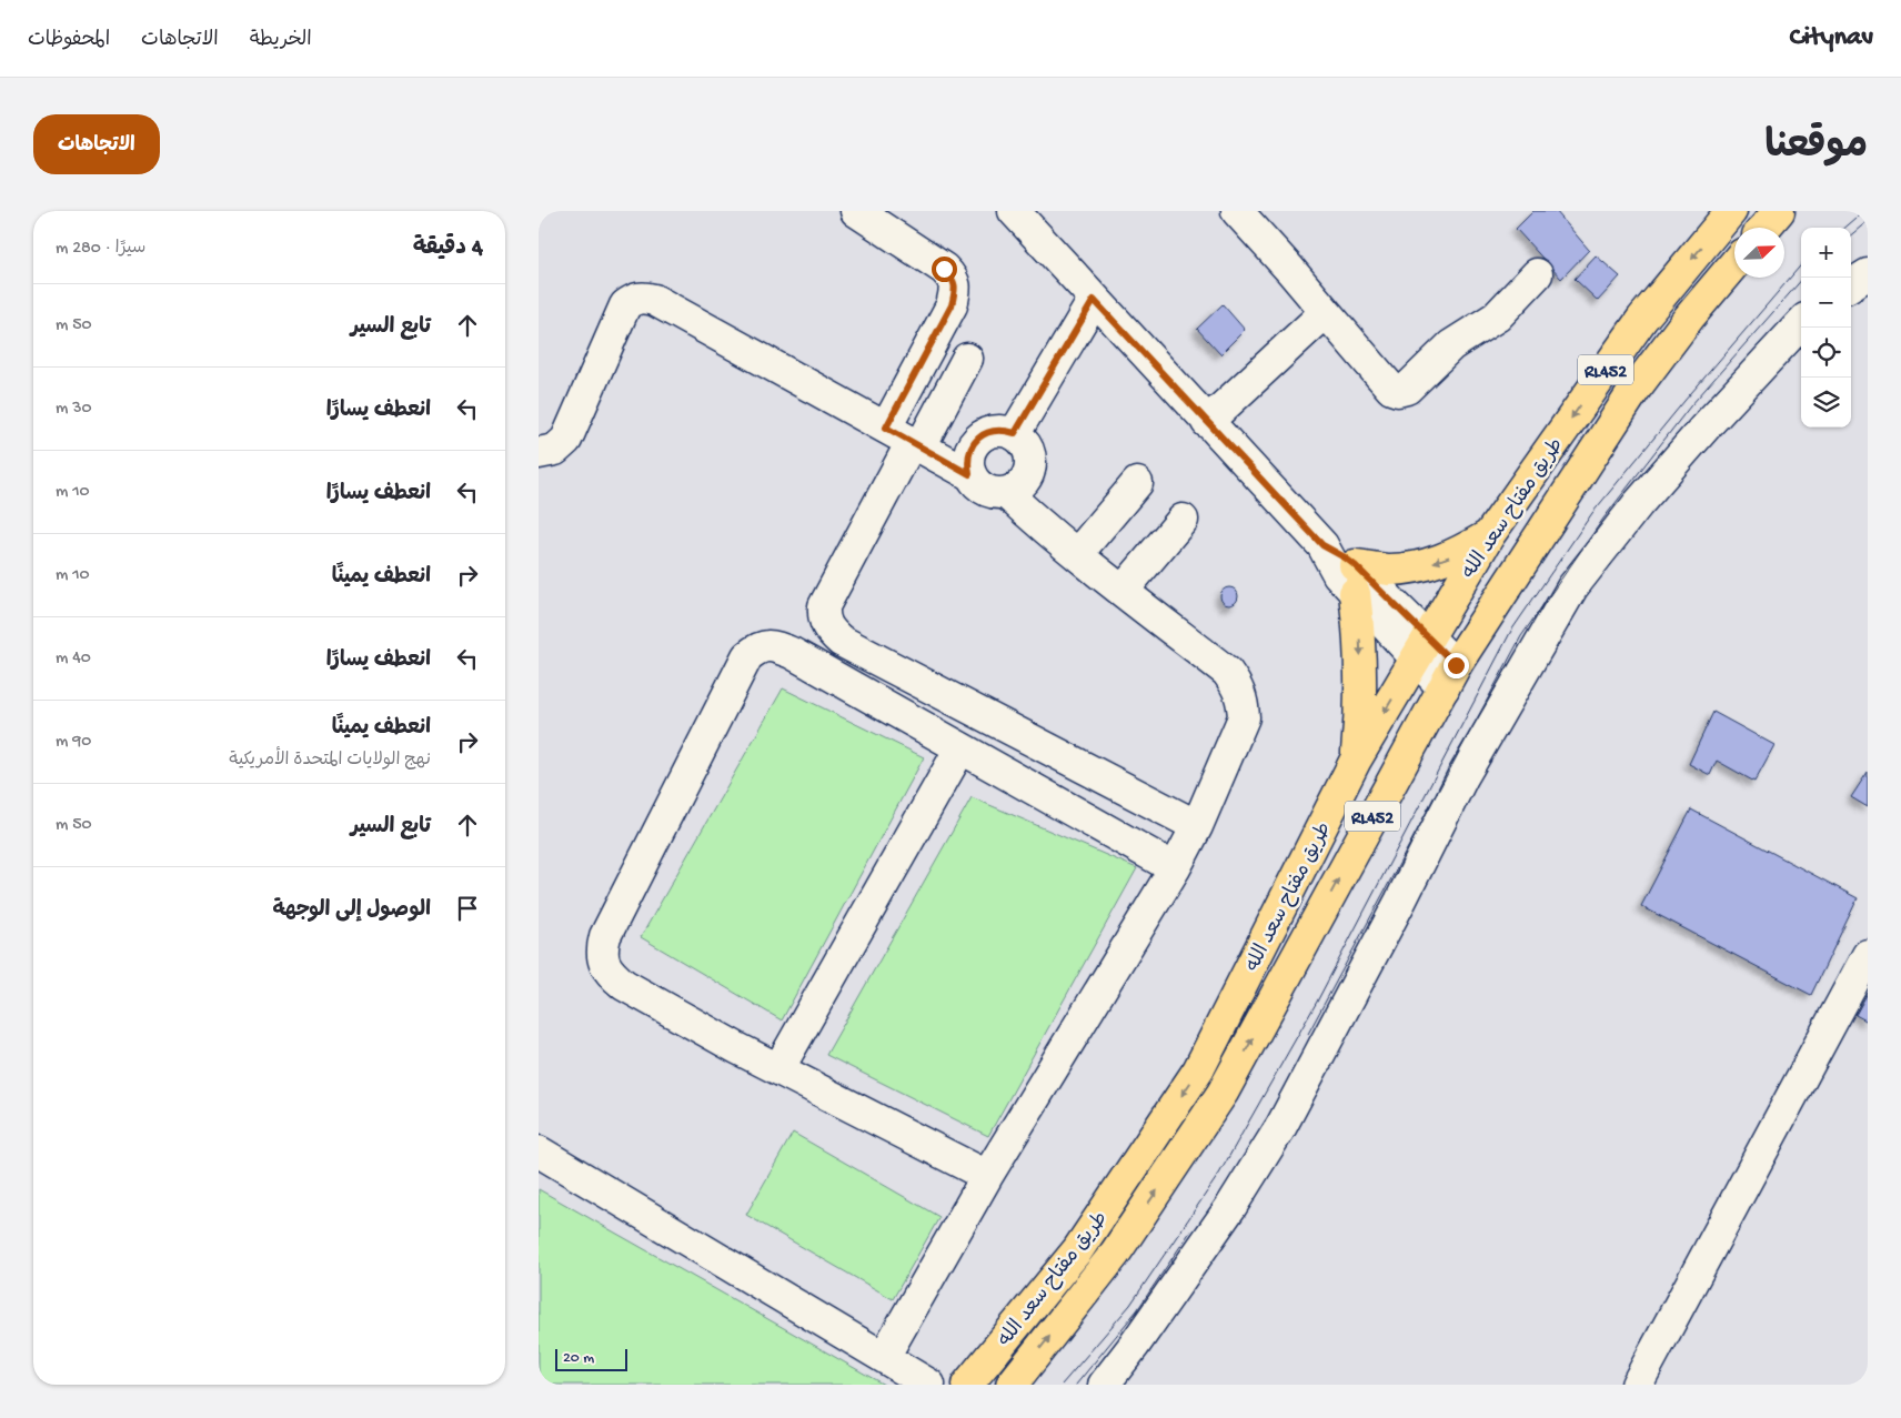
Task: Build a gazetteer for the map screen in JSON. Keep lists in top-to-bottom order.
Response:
{
  "streets": {
    "highway": ["RL452", "طريق مفتاح سعد الله"]
  },
  "scale_bar": "20 m",
  "north": "top right",
  "page": {
    "header": "Citynav",
    "nav": ["الخريطة", "الاتجاهات", "المحفوظات"],
    "title": "موقعنا",
    "buttons": "الاتجاهات",
    "heading": ["4 دقيقة", "سيرًا · 280 m"],
    "map_buttons": ["+", "−"],
    "list": [
      ["تابع السير", "50 m"],
      ["انعطف يسارًا", "30 m"],
      ["انعطف يسارًا", "10 m"],
      ["انعطف يمينًا", "10 m"],
      ["انعطف يسارًا", "40 m"],
      ["انعطف يمينًا", "نهج الولايات المتحدة الأمريكية", "90 m"],
      ["تابع السير", "50 m"],
      "الوصول إلى الوجهة"
    ],
    "scale": "20 m"
  }
}
